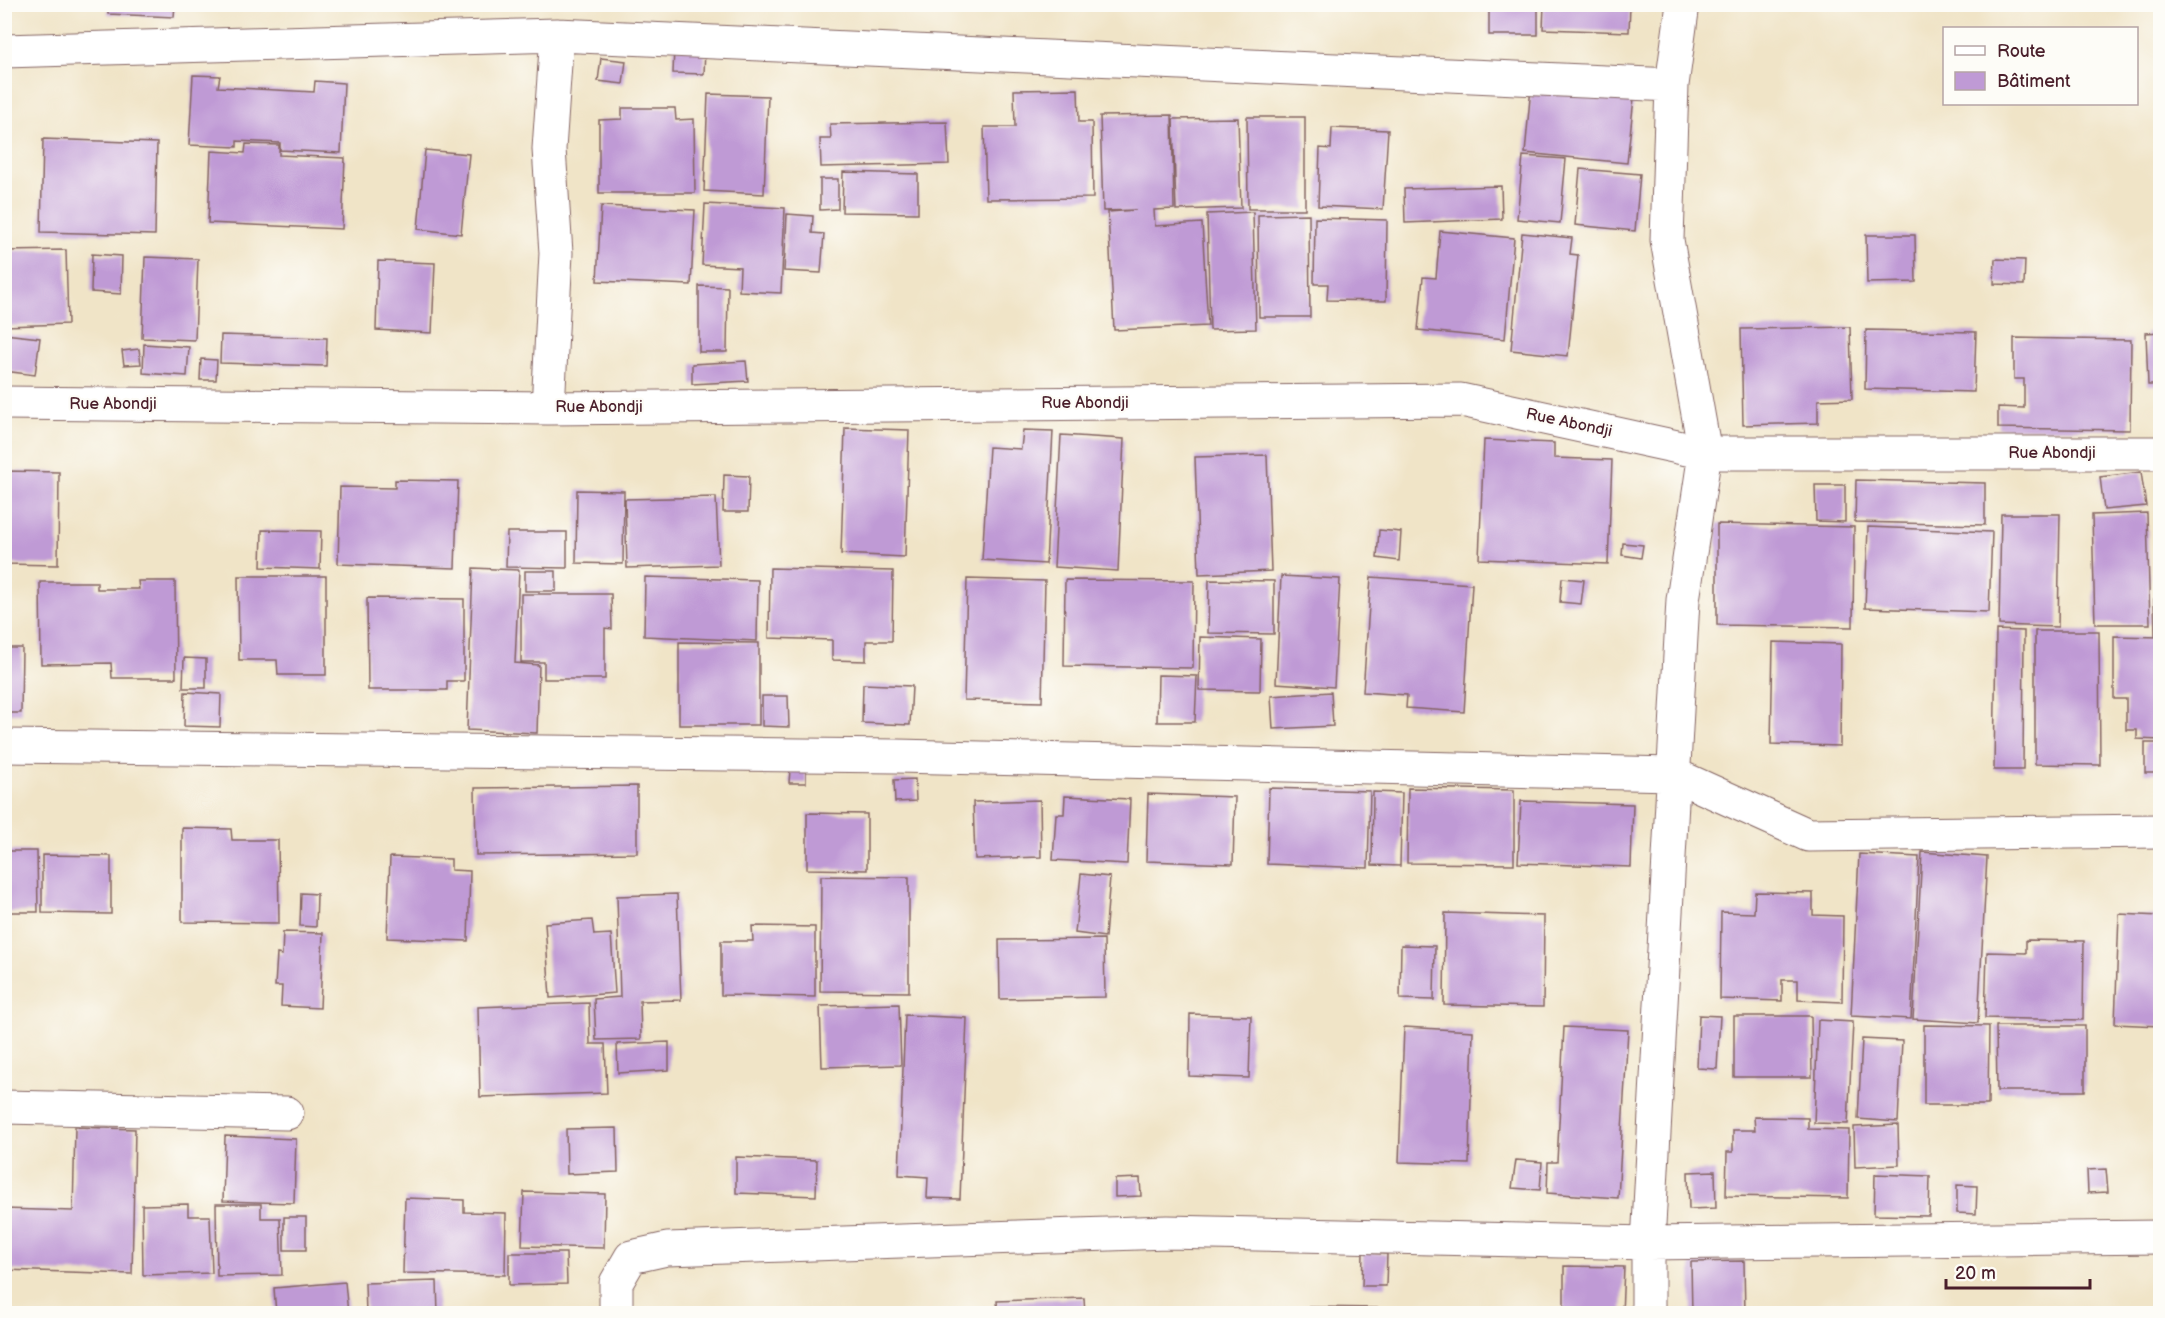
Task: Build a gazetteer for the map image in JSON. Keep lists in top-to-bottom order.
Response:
{
  "streets": {
    "street": ["Rue Abondji"]
  },
  "legend": ["Route", "Bâtiment"],
  "scale_bar": "20 m"
}
